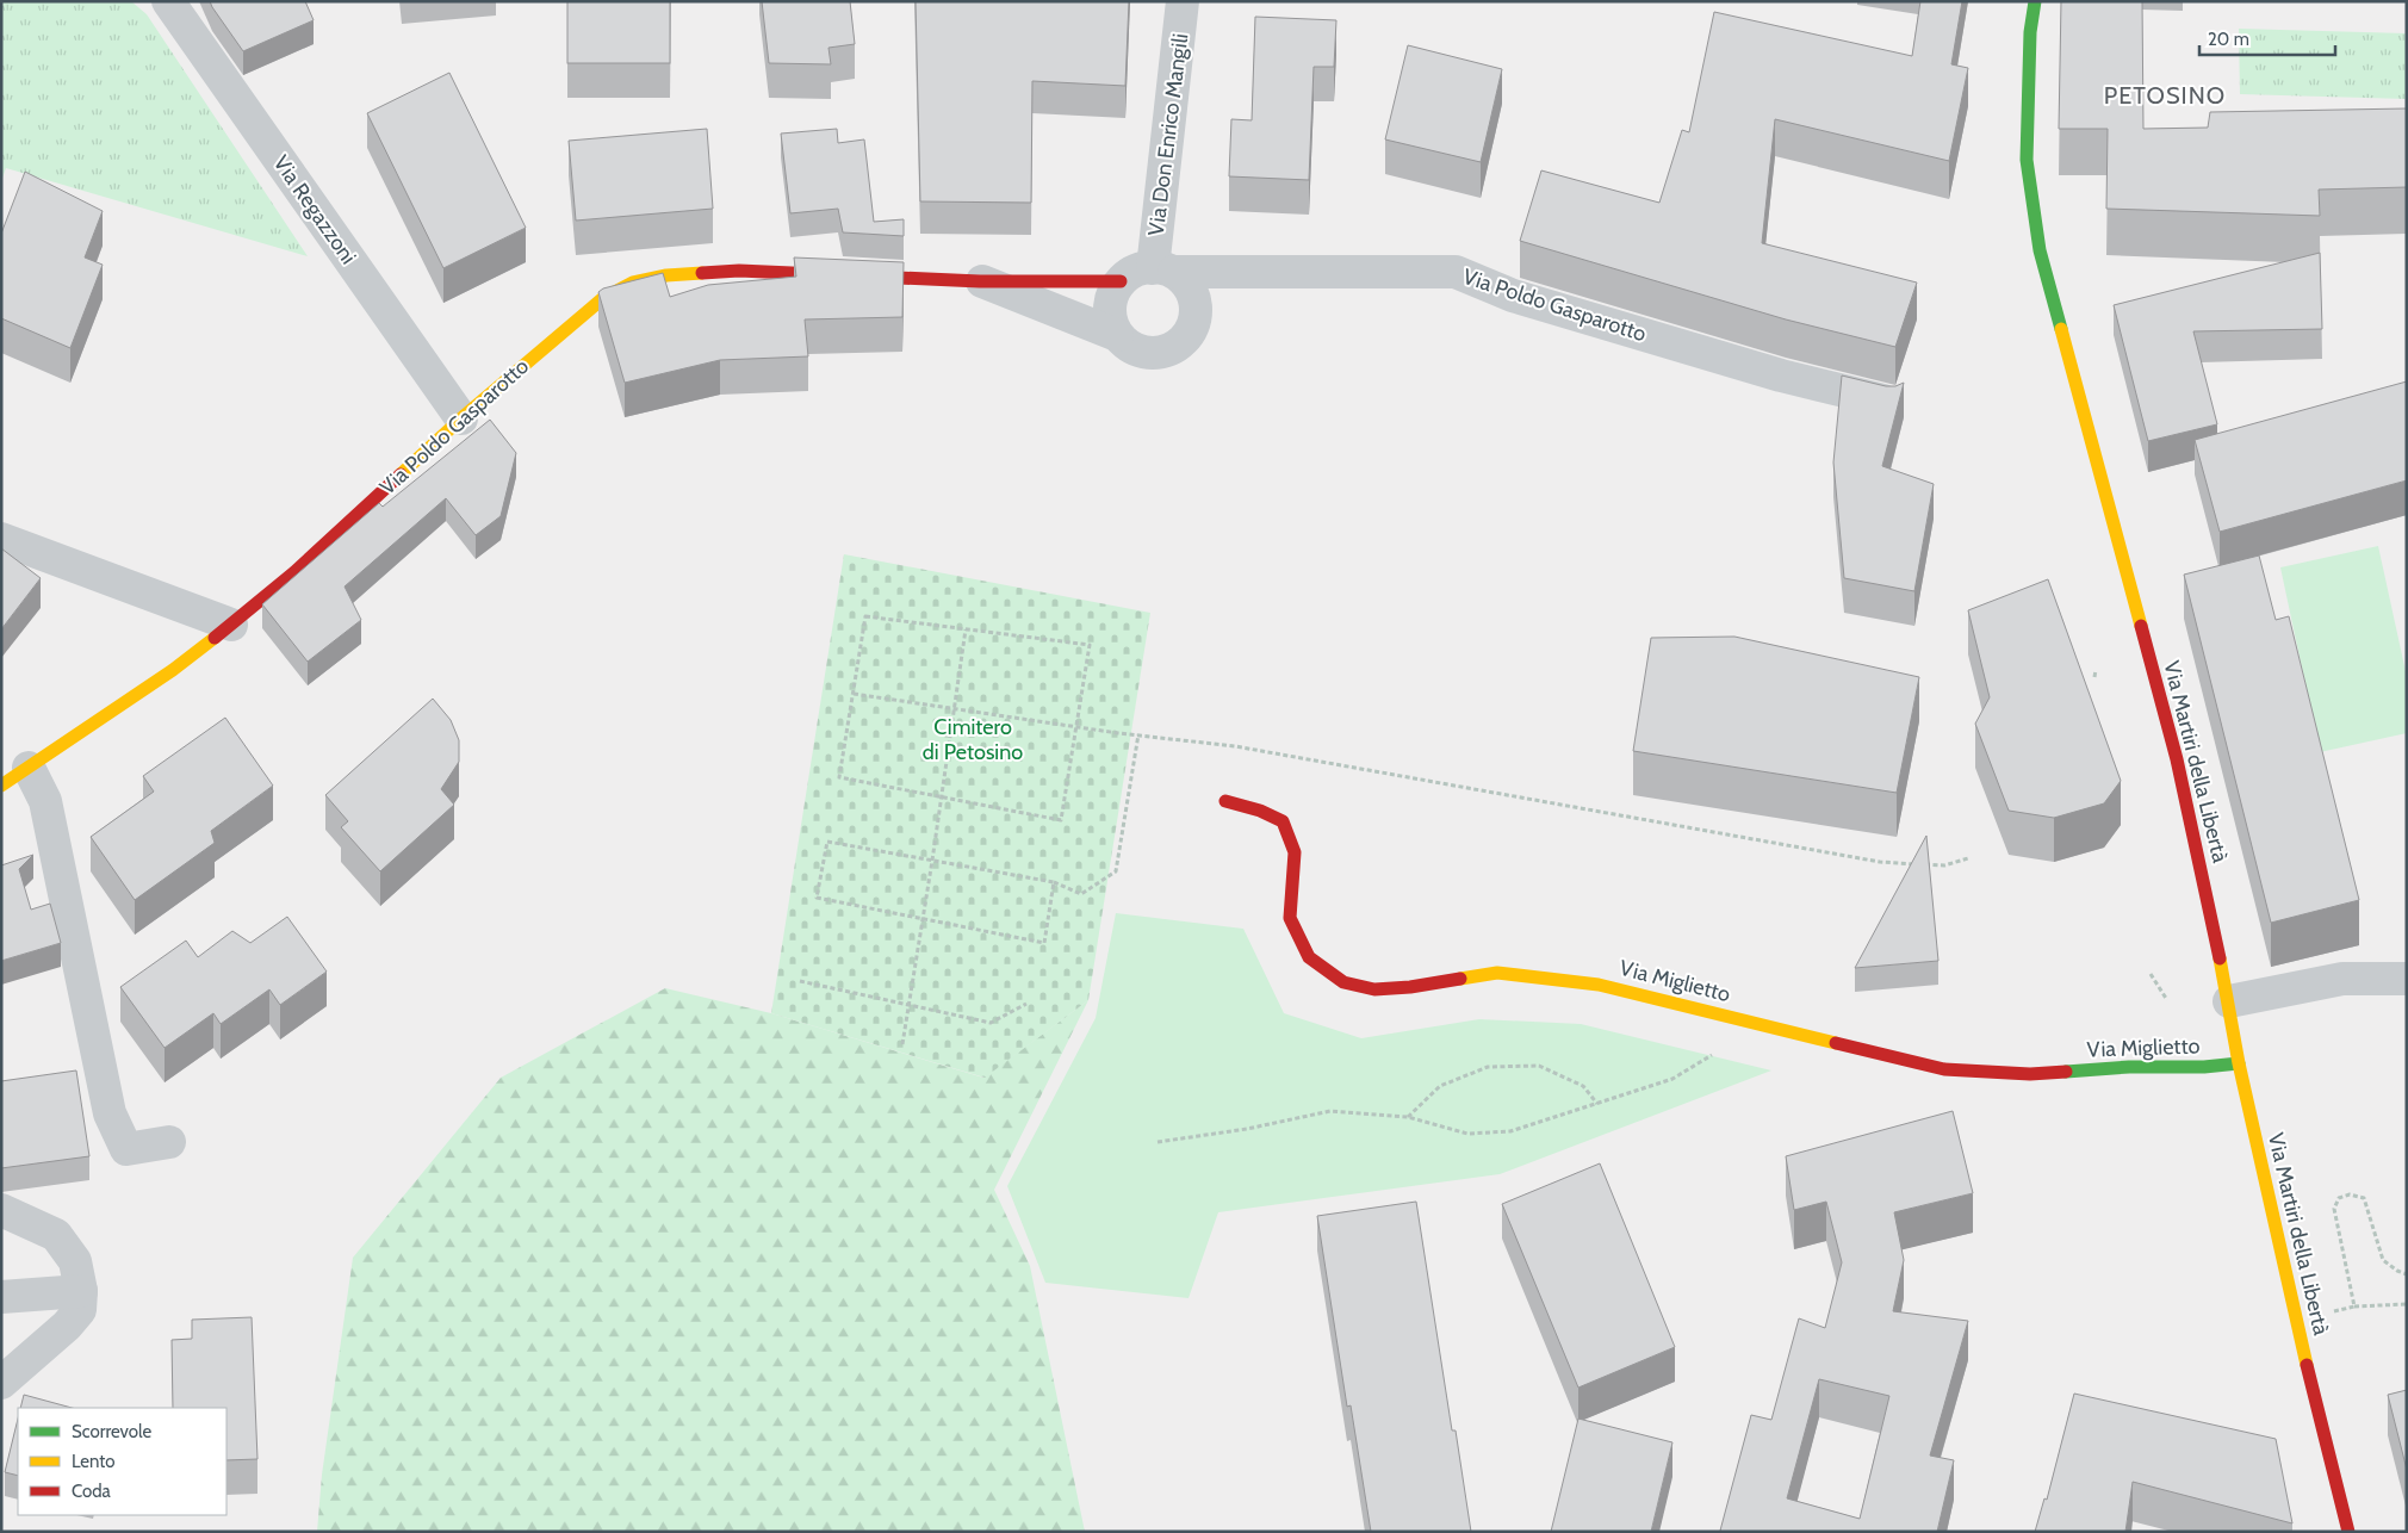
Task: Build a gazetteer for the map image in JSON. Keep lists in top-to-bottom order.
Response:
{
  "streets": {
    "street": [
      "Via Don Enrico Mangili",
      "Via Regazzoni",
      "Via Poldo Gasparotto",
      "Via Martiri della Libertà",
      "Via Miglietto"
    ]
  },
  "crossings": [
    ["Via Don Enrico Mangili", "Via Poldo Gasparotto"],
    ["Via Regazzoni", "Via Poldo Gasparotto"],
    ["Via Martiri della Libertà", "Via Miglietto"]
  ],
  "districts": ["PETOSINO"],
  "parks": ["Cimitero di Petosino"],
  "legend": ["Scorrevole", "Lento", "Coda"],
  "scale_bar": "20 m"
}
